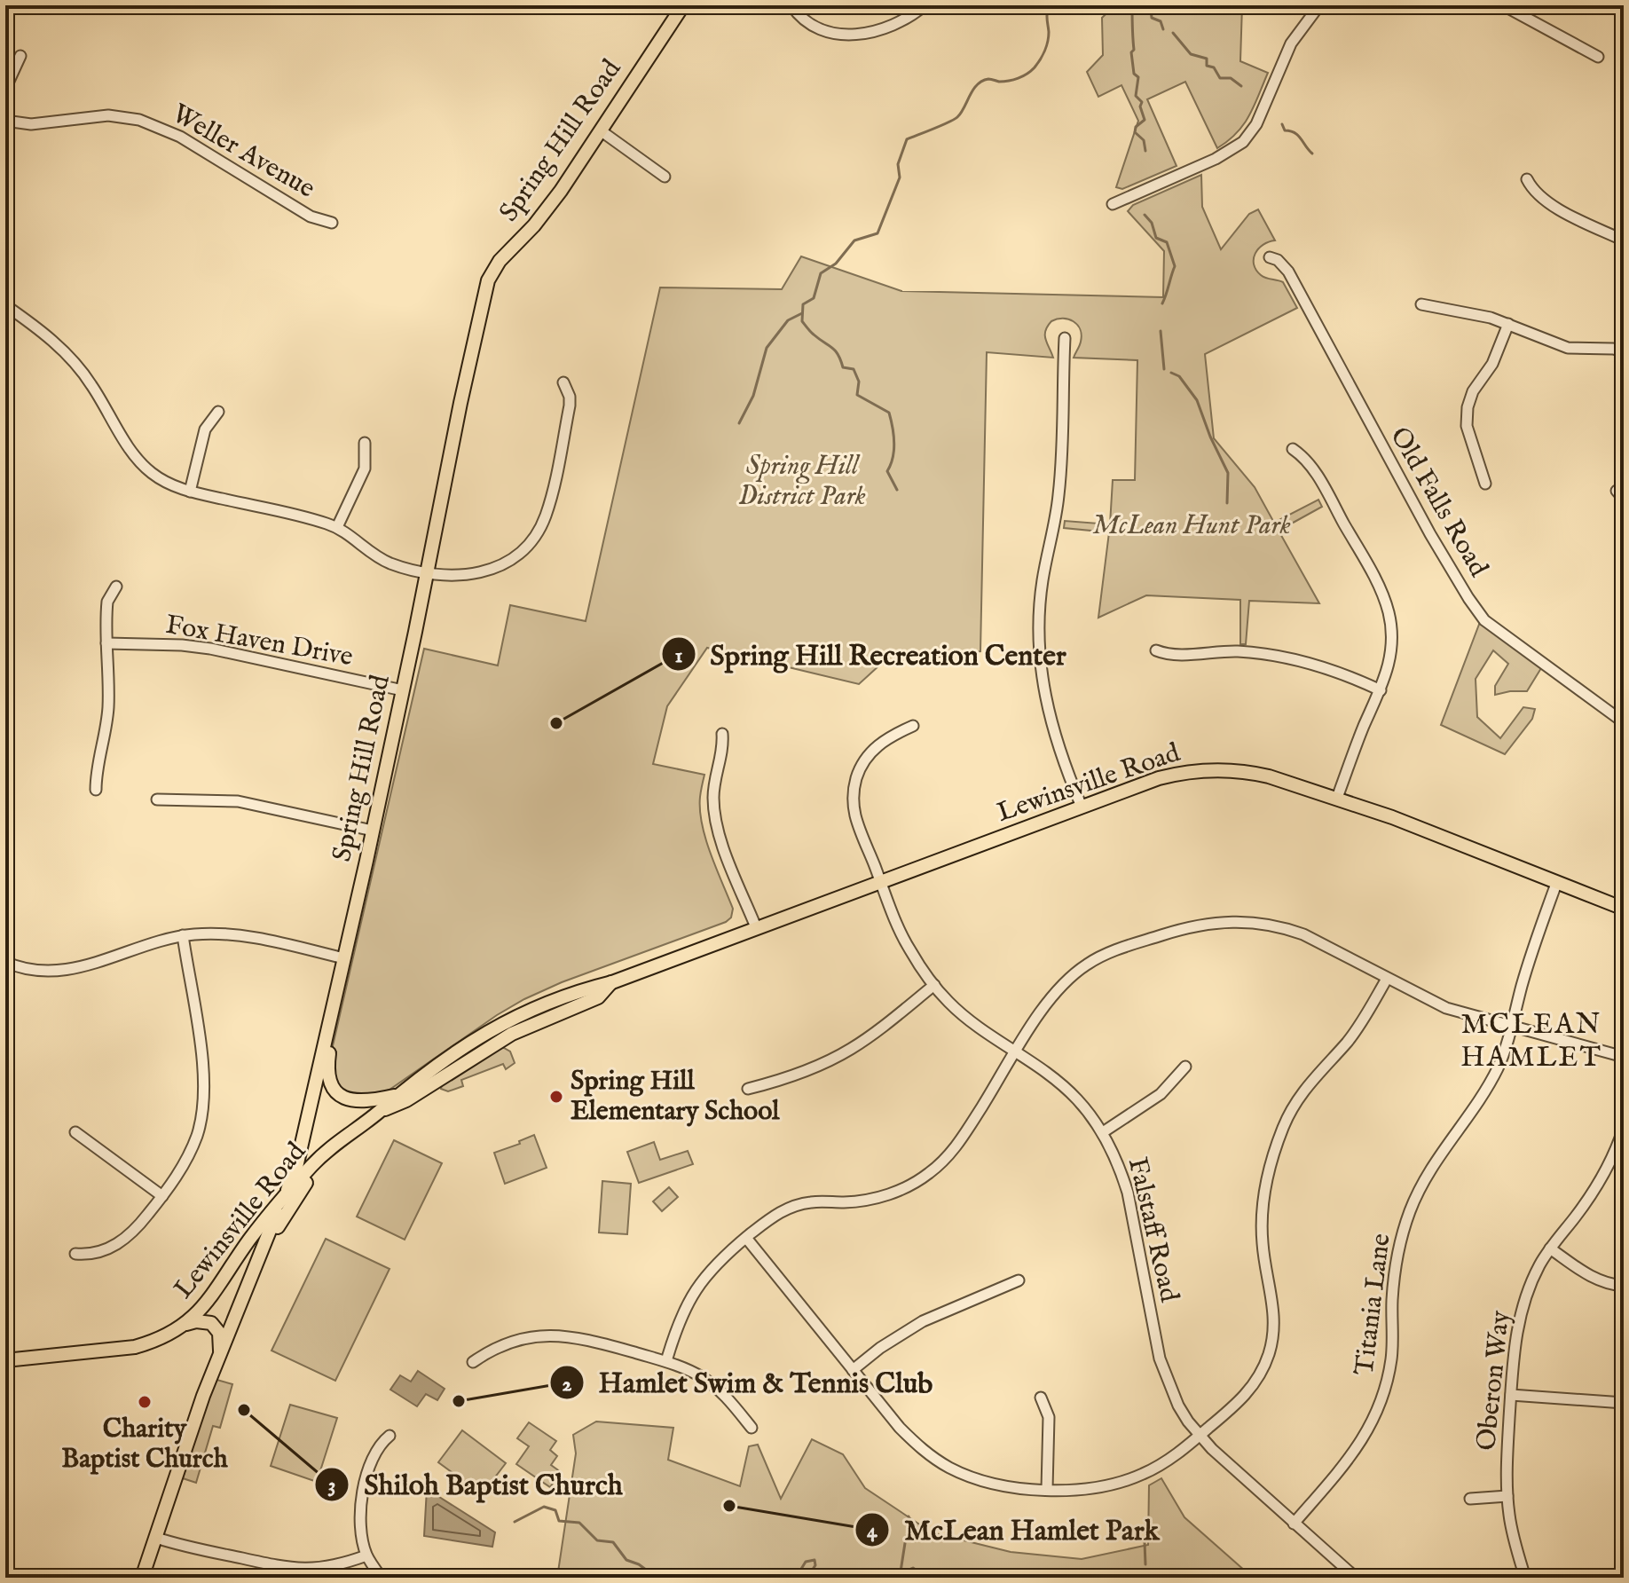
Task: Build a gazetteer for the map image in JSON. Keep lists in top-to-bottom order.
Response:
{
  "streets": {
    "main road": ["Spring Hill Road", "Lewinsville Road"],
    "street": [
      "Weller Avenue",
      "Old Falls Road",
      "Fox Haven Drive",
      "Falstaff Road",
      "Titania Lane",
      "Oberon Way"
    ]
  },
  "crossings": [
    ["Spring Hill Road", "Fox Haven Drive"],
    ["Spring Hill Road", "Lewinsville Road"],
    ["Lewinsville Road", "Falstaff Road"],
    ["Lewinsville Road", "Titania Lane"],
    ["Falstaff Road", "Titania Lane"]
  ],
  "districts": ["MCLEAN HAMLET"],
  "parks": ["Spring Hill District Park", "McLean Hunt Park"],
  "places": [
    "Spring Hill Recreation Center",
    "Spring Hill Elementary School",
    "Hamlet Swim & Tennis Club",
    "Charity Baptist Church",
    "Shiloh Baptist Church",
    "McLean Hamlet Park"
  ]
}
